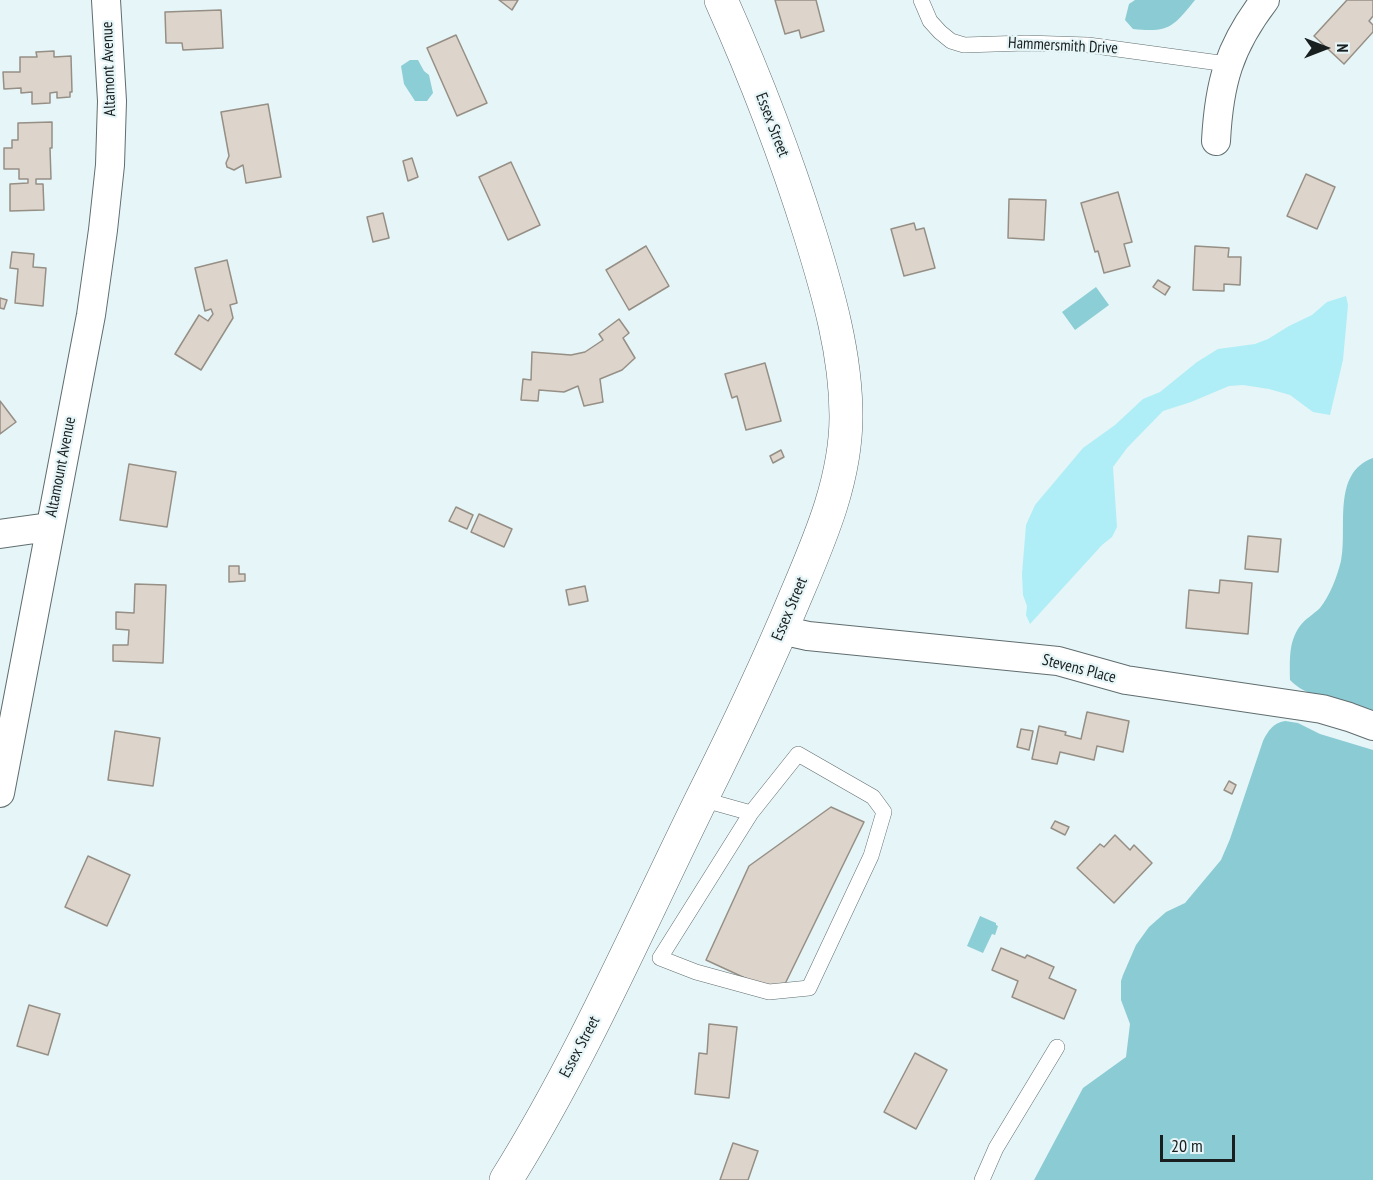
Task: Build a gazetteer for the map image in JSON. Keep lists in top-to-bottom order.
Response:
{
  "streets": {
    "main road": ["Essex Street"],
    "street": ["Altamont Avenue", "Altamount Avenue", "Stevens Place"],
    "lane": ["Hammersmith Drive"]
  },
  "crossings": [
    ["Altamont Avenue", "Altamount Avenue"],
    ["Essex Street", "Stevens Place"]
  ],
  "scale_bar": "20 m",
  "north": "right"
}
